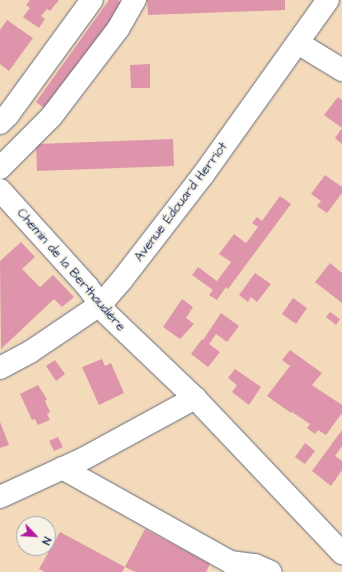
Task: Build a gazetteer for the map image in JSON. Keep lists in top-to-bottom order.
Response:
{
  "streets": {
    "street": ["Avenue Édouard Herriot", "Chemin de la Berthaudière"]
  },
  "crossings": [
    ["Avenue Édouard Herriot", "Chemin de la Berthaudière"]
  ],
  "north": "bottom right"
}
